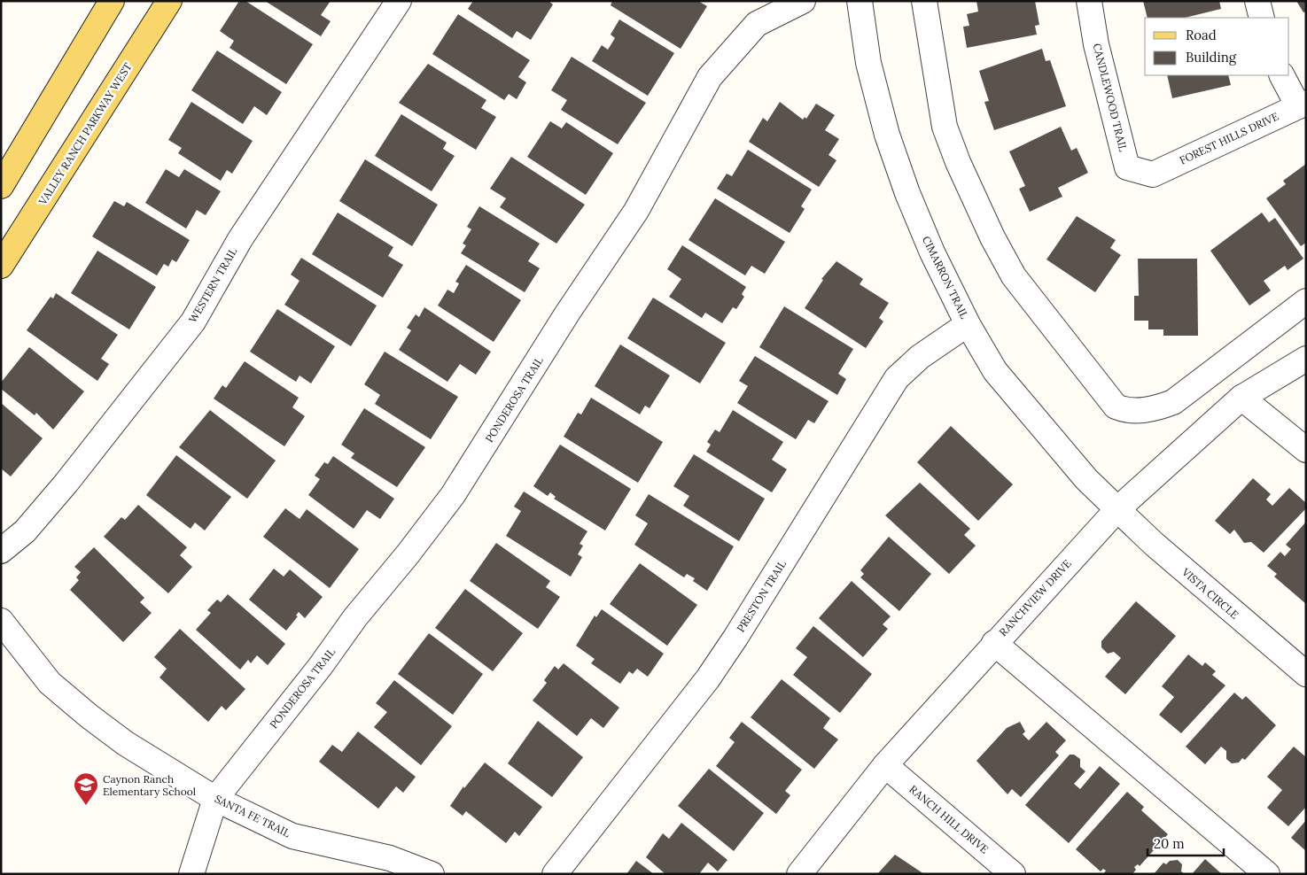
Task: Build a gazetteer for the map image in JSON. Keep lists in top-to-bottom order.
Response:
{
  "streets": {
    "main road": ["VALLEY RANCH PARKWAY WEST"],
    "street": [
      "CANDLEWOOD TRAIL",
      "FOREST HILLS DRIVE",
      "CIMARRON TRAIL",
      "WESTERN TRAIL",
      "PONDEROSA TRAIL",
      "VISTA CIRCLE",
      "PRESTON TRAIL",
      "RANCHVIEW DRIVE",
      "SANTA FE TRAIL",
      "RANCH HILL DRIVE"
    ]
  },
  "crossings": [
    ["CANDLEWOOD TRAIL", "FOREST HILLS DRIVE"],
    ["CIMARRON TRAIL", "VISTA CIRCLE"],
    ["CIMARRON TRAIL", "PRESTON TRAIL"],
    ["CIMARRON TRAIL", "RANCHVIEW DRIVE"],
    ["PONDEROSA TRAIL", "SANTA FE TRAIL"],
    ["VISTA CIRCLE", "RANCHVIEW DRIVE"],
    ["RANCHVIEW DRIVE", "RANCH HILL DRIVE"]
  ],
  "places": {
    "school or university": ["Caynon Ranch Elementary School"]
  },
  "legend": ["Road", "Building"],
  "scale_bar": "20 m"
}
